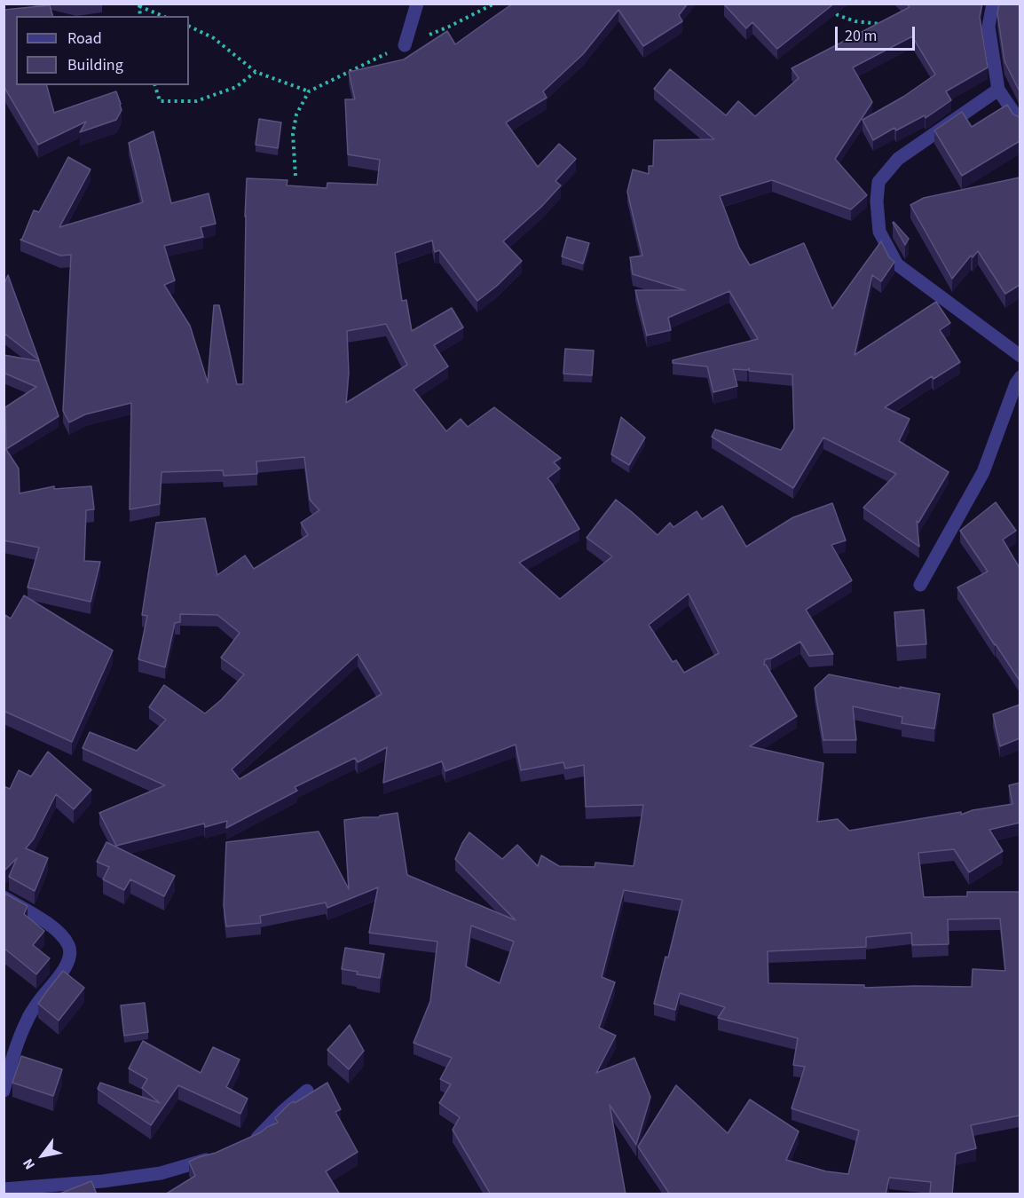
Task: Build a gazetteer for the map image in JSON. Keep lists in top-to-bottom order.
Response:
{
  "legend": ["Road", "Building"],
  "scale_bar": "20 m",
  "north": "bottom left"
}
